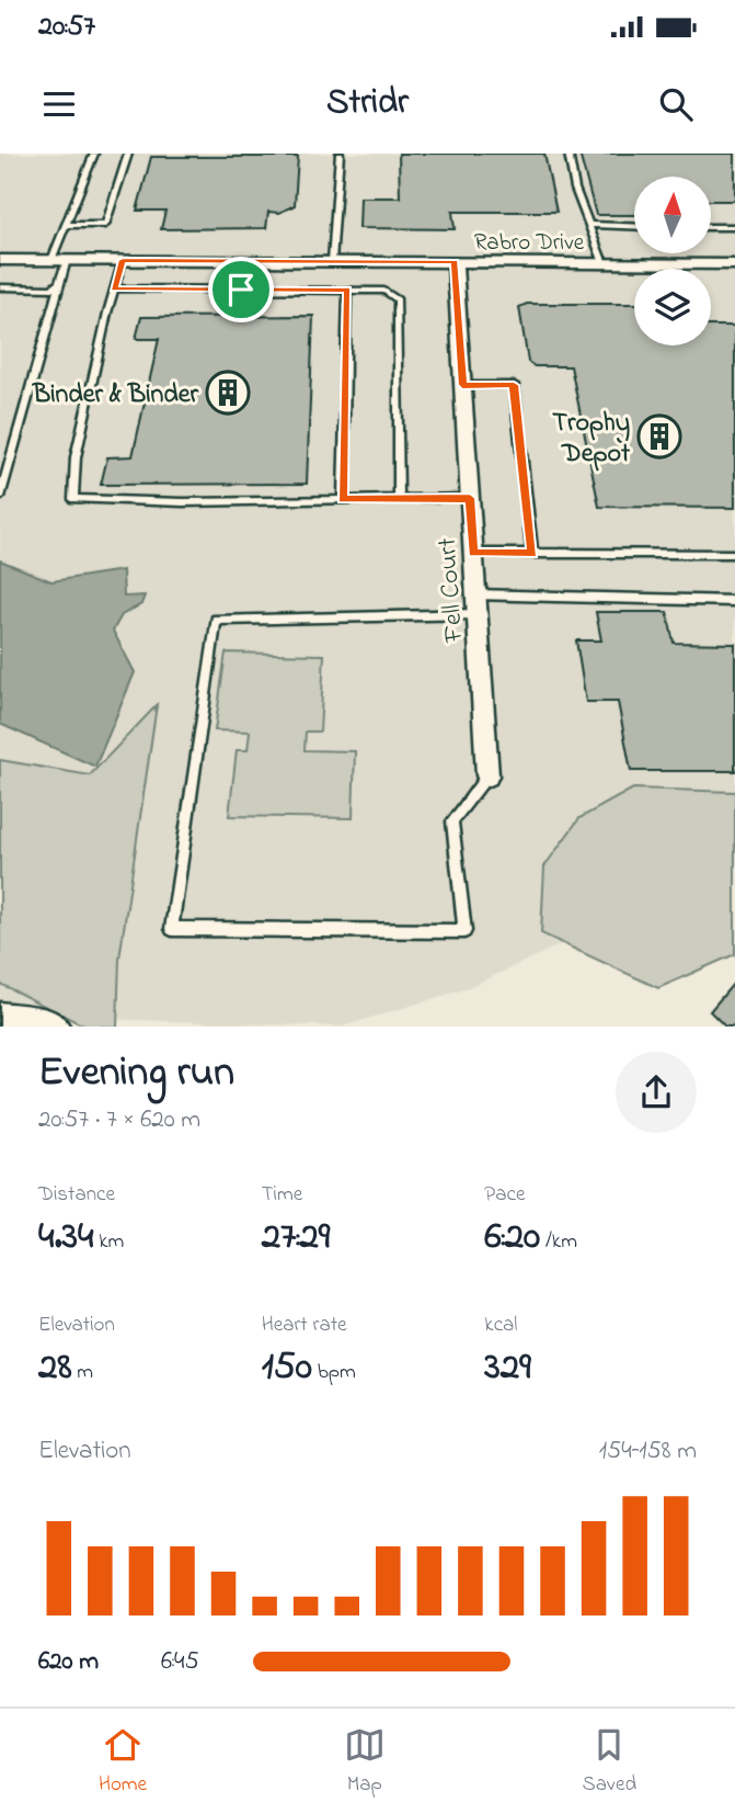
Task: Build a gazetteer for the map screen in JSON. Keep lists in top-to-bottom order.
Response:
{
  "streets": {
    "street": ["Rabro Drive", "Fell Court"]
  },
  "crossings": [
    ["Rabro Drive", "Fell Court"]
  ],
  "places": {
    "building": ["Binder & Binder", "Trophy Depot"]
  },
  "north": "top",
  "page": {
    "status": "20:57",
    "header": "Stridr",
    "heading": ["Evening run", "20:57 · 7 × 620 m"],
    "stats": [
      ["Distance", "4.34 km"],
      ["Time", "27:29"],
      ["Pace", "6:20 /km"],
      ["Elevation", "28 m"],
      ["Heart rate", "150 bpm"],
      ["kcal", "329"]
    ],
    "chart": ["Elevation", "154–158 m"],
    "list": [
      {
        "name": "620 m",
        "note": "6:45"
      }
    ],
    "tabs": ["Home", "Map", "Saved"]
  }
}
